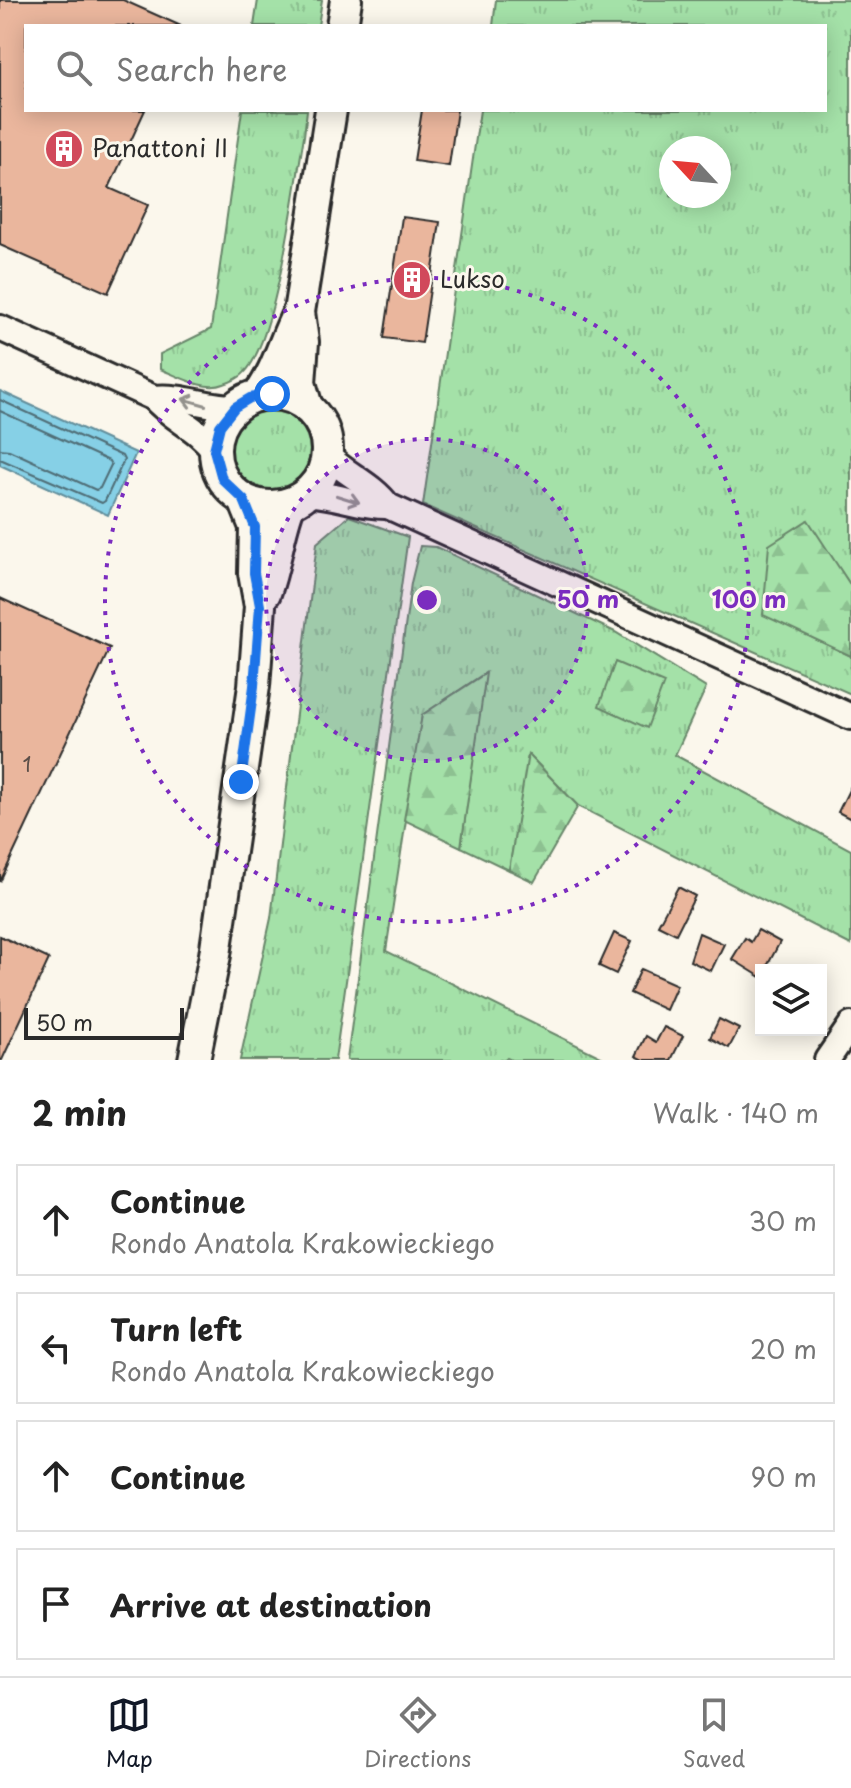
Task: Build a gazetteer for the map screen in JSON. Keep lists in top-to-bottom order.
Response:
{
  "places": {
    "building": ["Panattoni II", "Lukso"]
  },
  "house_numbers": ["1"],
  "scale_bar": "50 m",
  "north": "top left",
  "page": {
    "search": "Search here",
    "scale": "50 m",
    "heading": ["2 min", "Walk · 140 m"],
    "list": [
      ["Continue", "Rondo Anatola Krakowieckiego", "30 m"],
      ["Turn left", "Rondo Anatola Krakowieckiego", "20 m"],
      ["Continue", "90 m"],
      "Arrive at destination"
    ],
    "nav": ["Map", "Directions", "Saved"]
  },
  "rings": ["50 m", "100 m"]
}
